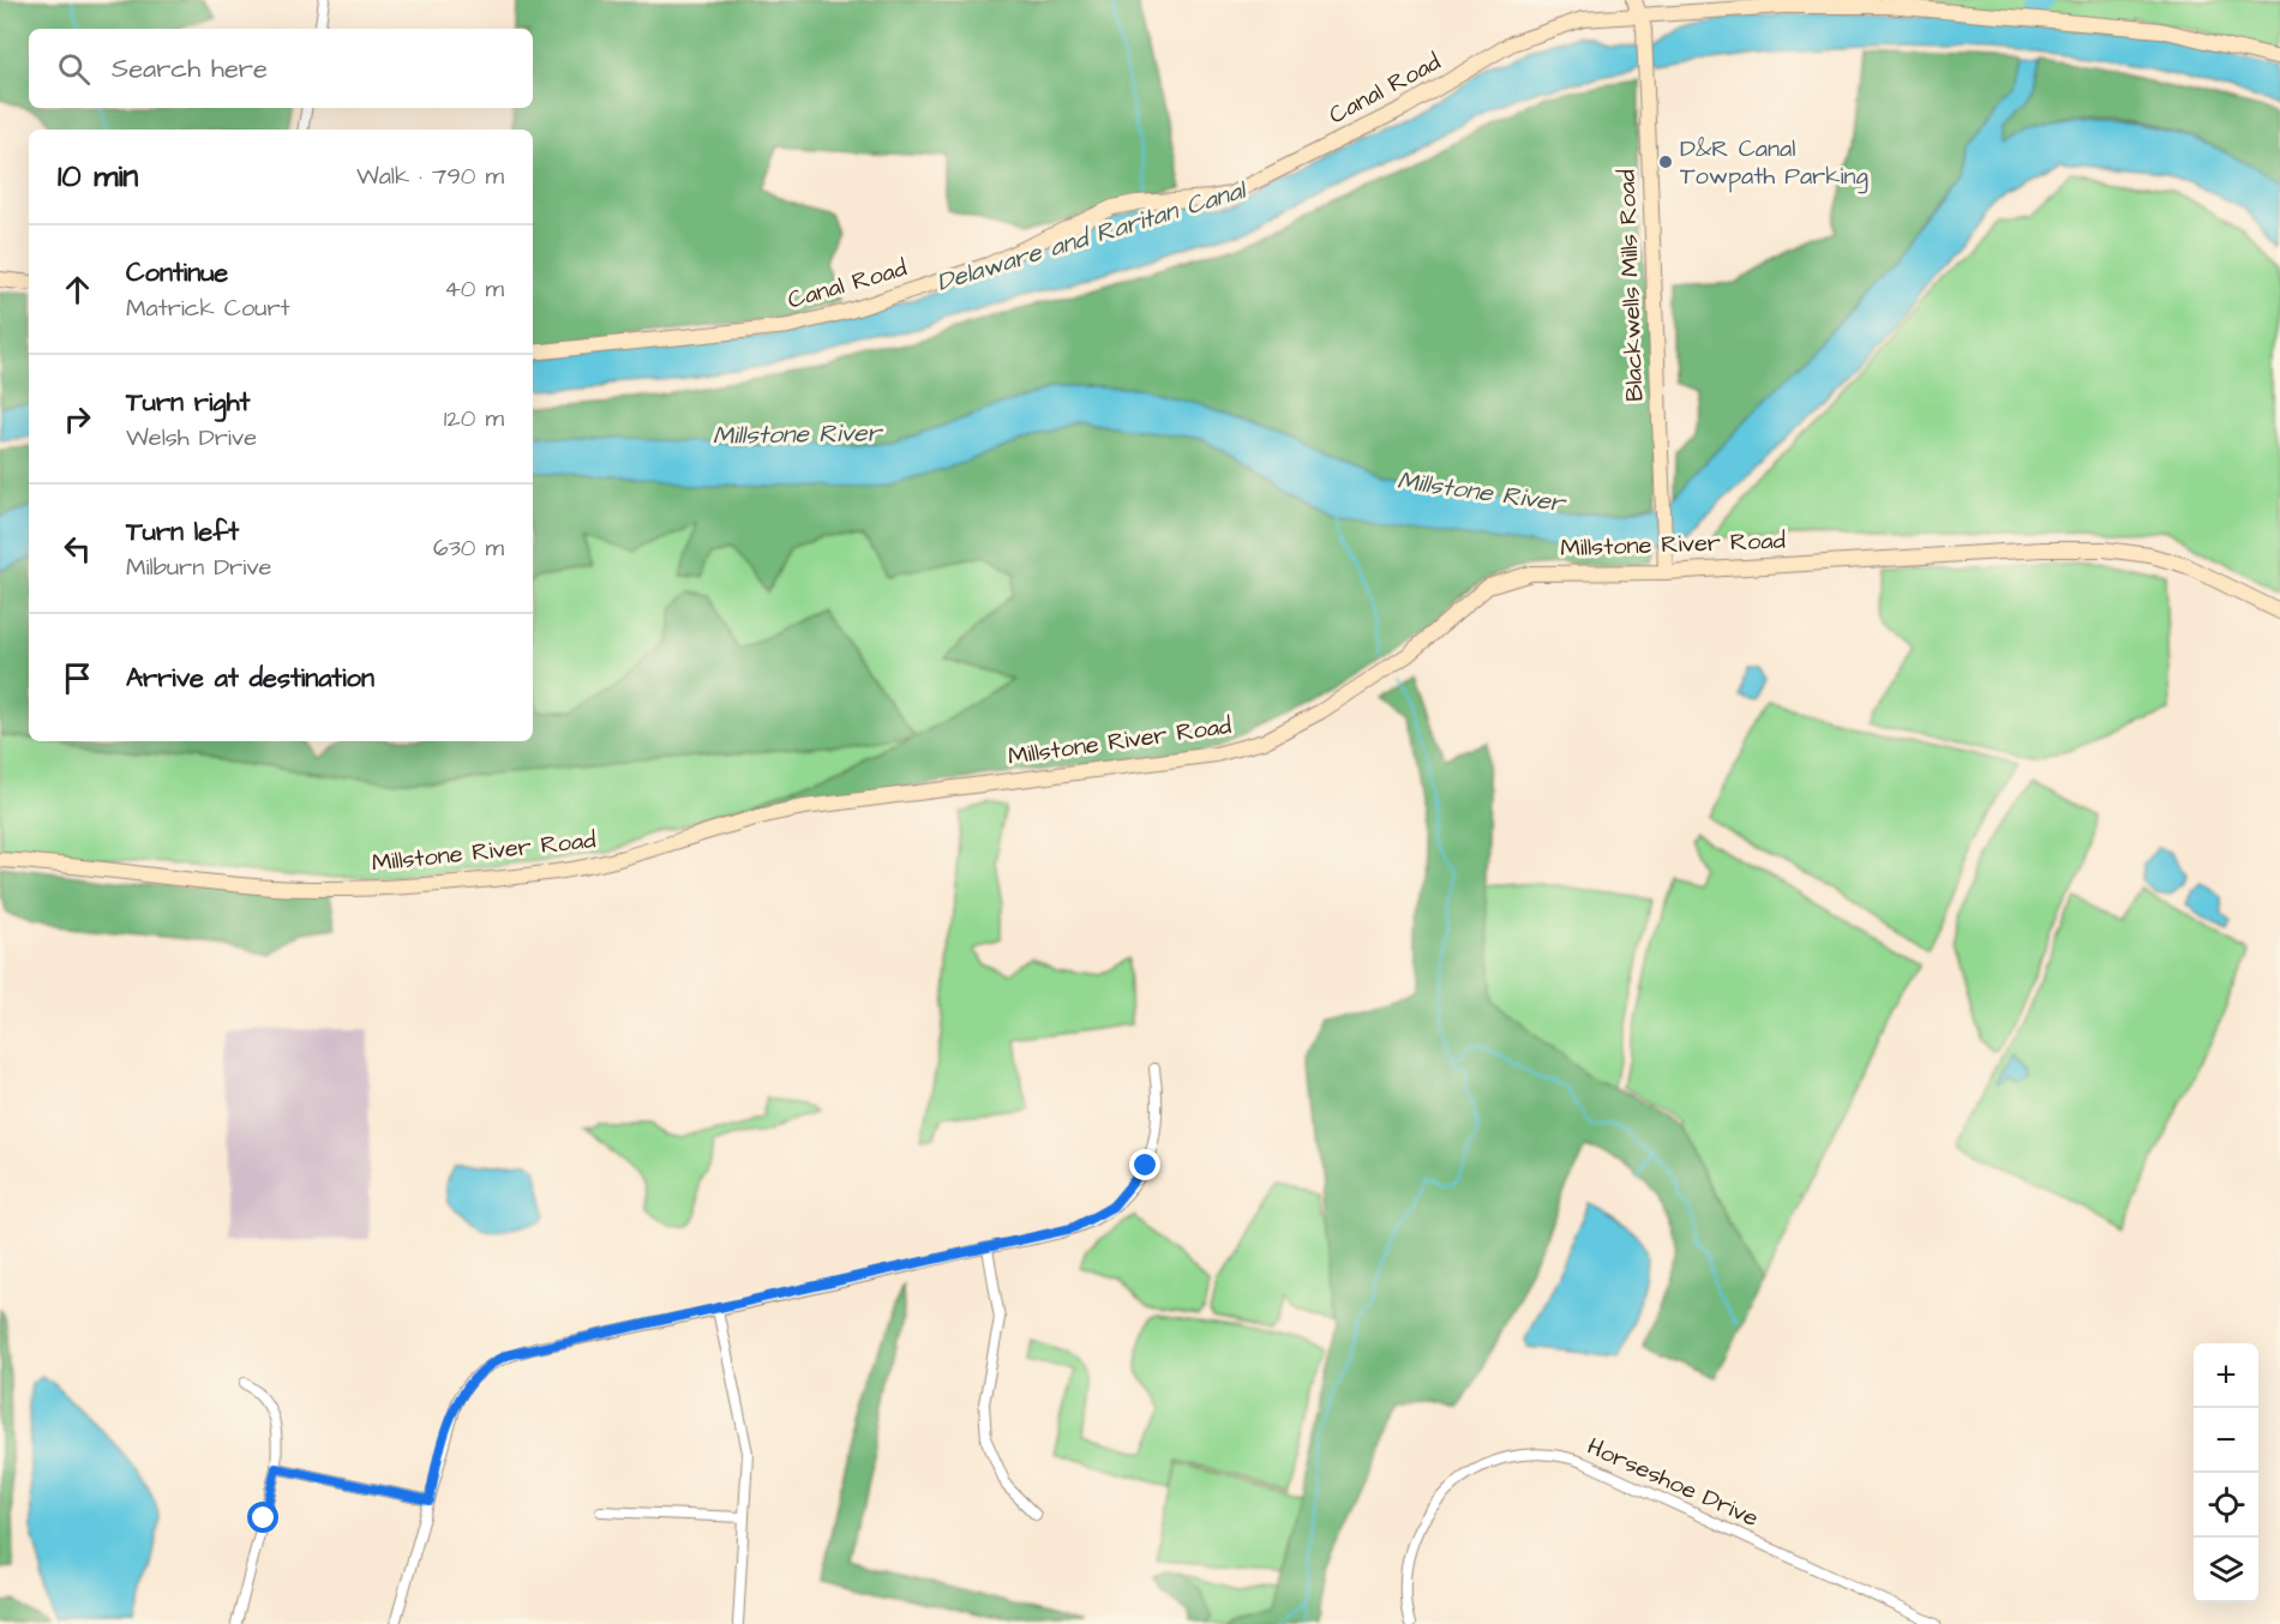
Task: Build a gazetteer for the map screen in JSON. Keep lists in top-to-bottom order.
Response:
{
  "streets": {
    "street": [
      "Canal Road",
      "Blackwells Mills Road",
      "Millstone River Road",
      "Horseshoe Drive"
    ]
  },
  "crossings": [
    ["Canal Road", "Blackwells Mills Road"],
    ["Blackwells Mills Road", "Millstone River Road"]
  ],
  "water": ["Delaware and Raritan Canal", "Millstone River"],
  "places": ["D&R Canal Towpath Parking"],
  "page": {
    "search": "Search here",
    "heading": ["10 min", "Walk · 790 m"],
    "list": [
      ["Continue", "Matrick Court", "40 m"],
      ["Turn right", "Welsh Drive", "120 m"],
      ["Turn left", "Milburn Drive", "630 m"],
      "Arrive at destination"
    ],
    "map_buttons": ["+", "−"]
  }
}
